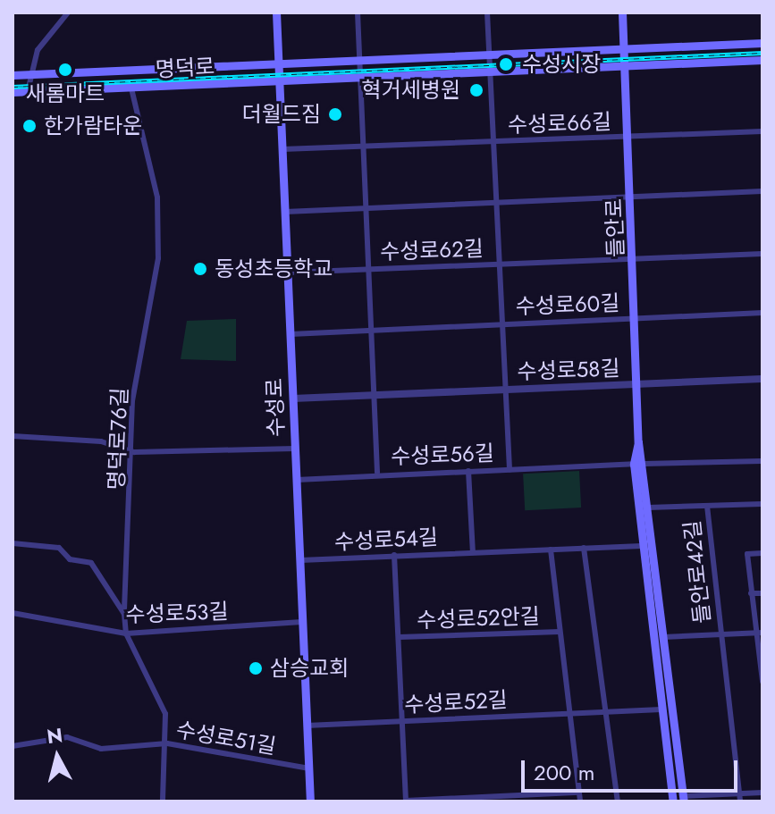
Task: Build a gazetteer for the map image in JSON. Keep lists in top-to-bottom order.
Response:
{
  "streets": {
    "main road": ["명덕로", "들안로", "수성로"],
    "street": [
      "수성로66길",
      "수성로62길",
      "수성로60길",
      "수성로58길",
      "명덕로76길",
      "수성로56길",
      "수성로54길",
      "들안로42길",
      "수성로53길",
      "수성로52안길",
      "수성로52길",
      "수성로51길"
    ]
  },
  "crossings": [
    ["명덕로", "수성로66길"],
    ["명덕로", "들안로"],
    ["명덕로", "수성로"],
    ["명덕로", "명덕로76길"],
    ["수성로66길", "들안로"],
    ["수성로66길", "수성로62길"],
    ["수성로66길", "수성로"],
    ["들안로", "수성로62길"],
    ["들안로", "수성로60길"],
    ["들안로", "수성로58길"],
    ["들안로", "수성로56길"],
    ["들안로", "수성로54길"],
    ["들안로", "들안로42길"],
    ["들안로", "수성로52길"],
    ["수성로62길", "수성로60길"],
    ["수성로62길", "수성로"],
    ["수성로60길", "수성로58길"],
    ["수성로60길", "수성로"],
    ["수성로58길", "수성로"],
    ["수성로58길", "수성로56길"],
    ["수성로", "수성로56길"],
    ["수성로", "수성로54길"],
    ["수성로", "수성로53길"],
    ["수성로", "수성로52길"],
    ["수성로", "수성로51길"],
    ["명덕로76길", "수성로53길"],
    ["명덕로76길", "수성로51길"],
    ["수성로54길", "수성로52안길"],
    ["수성로52안길", "수성로52길"]
  ],
  "places": [
    "수성시장",
    "새롬마트",
    "혁거세병원",
    "더월드짐",
    "한가람타운",
    "동성초등학교",
    "삼승교회"
  ],
  "scale_bar": "200 m",
  "north": "top"
}
